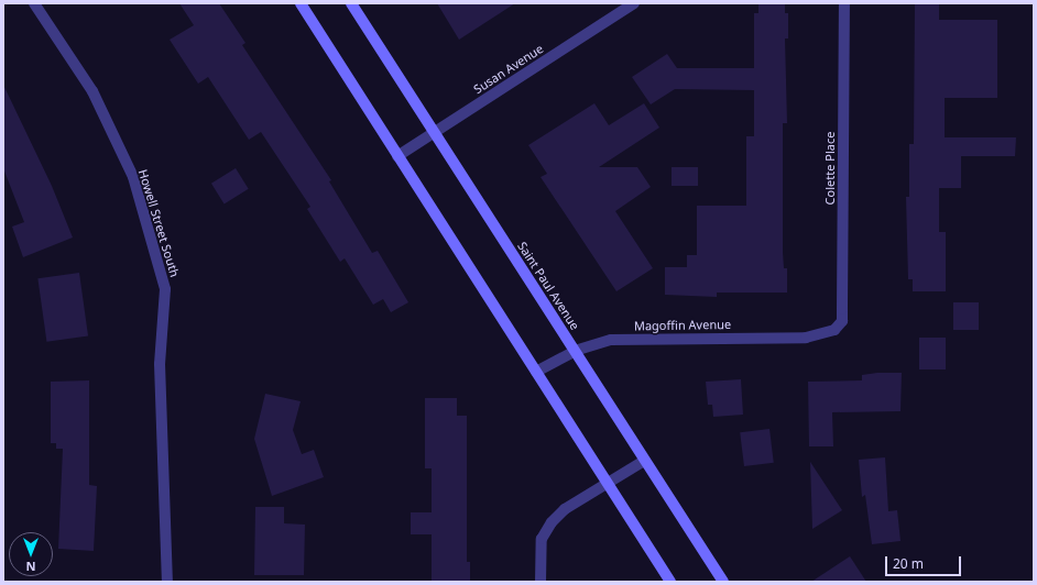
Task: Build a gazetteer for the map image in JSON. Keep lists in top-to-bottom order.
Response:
{
  "streets": {
    "main road": ["Saint Paul Avenue"],
    "street": [
      "Susan Avenue",
      "Colette Place",
      "Howell Street South",
      "Magoffin Avenue"
    ]
  },
  "crossings": [
    ["Susan Avenue", "Saint Paul Avenue"],
    ["Colette Place", "Magoffin Avenue"],
    ["Saint Paul Avenue", "Magoffin Avenue"]
  ],
  "scale_bar": "20 m",
  "north": "bottom"
}
